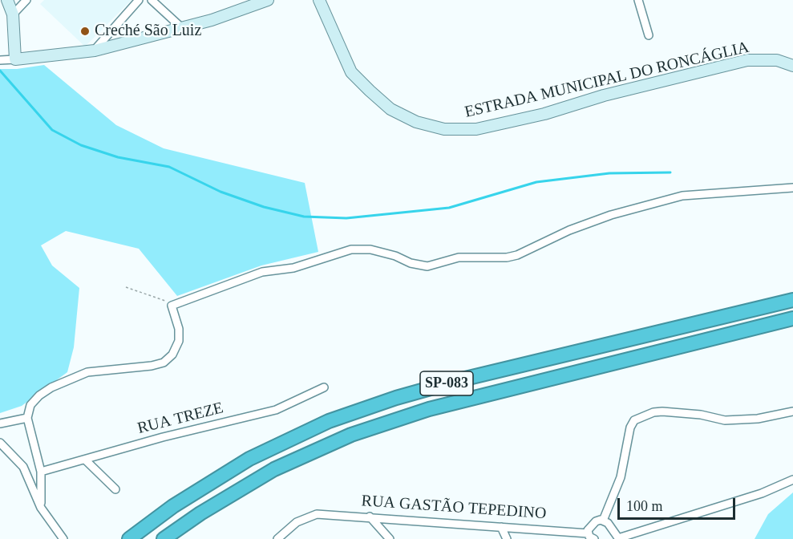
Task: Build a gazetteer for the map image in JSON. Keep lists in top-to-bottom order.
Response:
{
  "streets": {
    "highway": ["SP-083"],
    "street": ["ESTRADA MUNICIPAL DO RONCÁGLIA", "RUA TREZE", "RUA GASTÃO TEPEDINO"]
  },
  "places": ["Creché São Luiz"],
  "scale_bar": "100 m"
}
